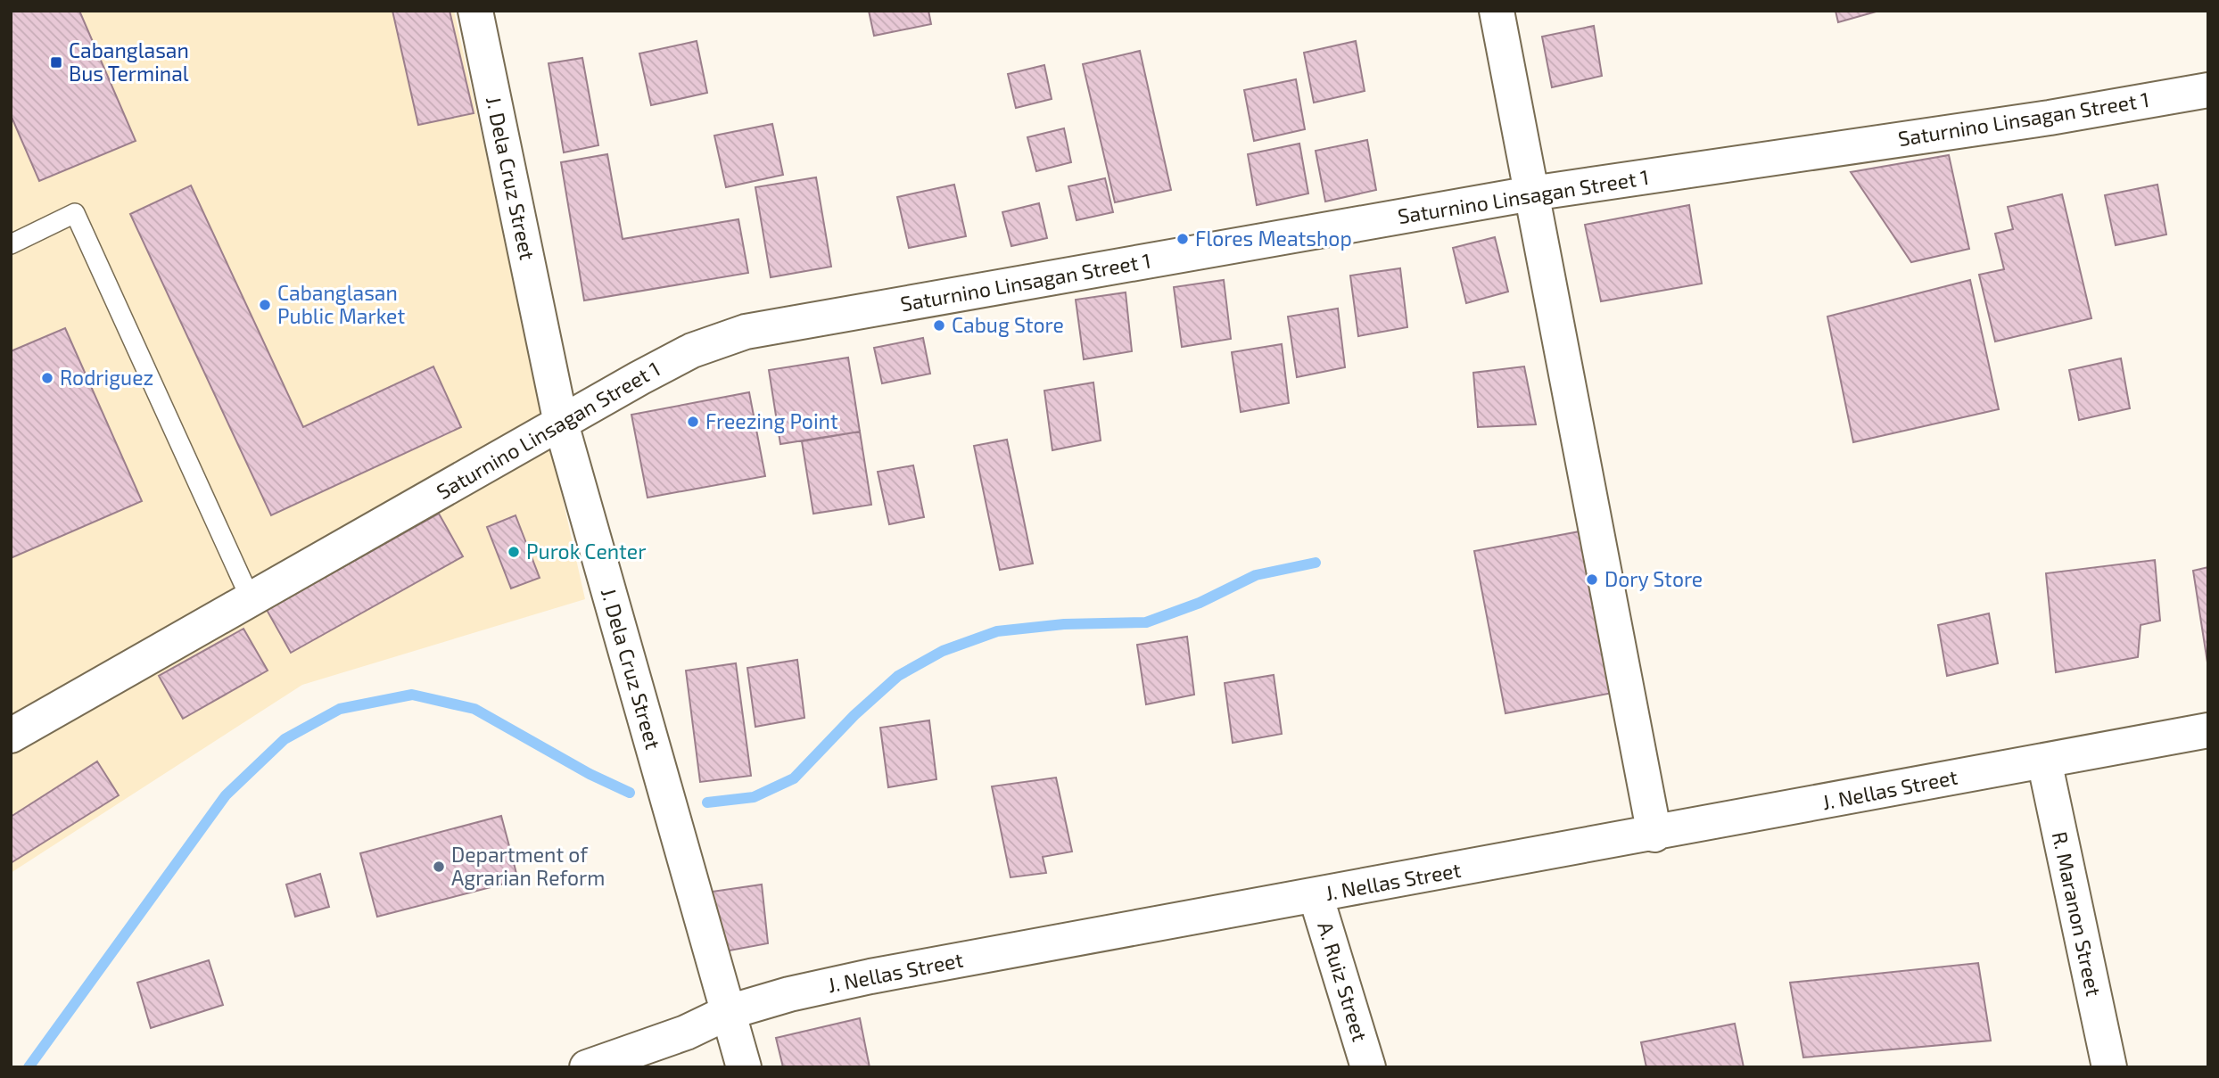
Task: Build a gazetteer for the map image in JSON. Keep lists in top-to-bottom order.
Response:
{
  "streets": {
    "street": [
      "Saturnino Linsagan Street 1",
      "J. Dela Cruz Street",
      "J. Nellas Street",
      "R. Maranon Street",
      "A. Ruiz Street"
    ]
  },
  "crossings": [
    ["Saturnino Linsagan Street 1", "J. Dela Cruz Street"],
    ["J. Dela Cruz Street", "J. Nellas Street"],
    ["J. Nellas Street", "R. Maranon Street"],
    ["J. Nellas Street", "A. Ruiz Street"]
  ],
  "places": {
    "transit": ["Cabanglasan Bus Terminal"],
    "other": [
      "Flores Meatshop",
      "Cabanglasan Public Market",
      "Cabug Store",
      "Rodriguez",
      "Freezing Point",
      "Purok Center",
      "Dory Store",
      "Department of Agrarian Reform"
    ]
  }
}
